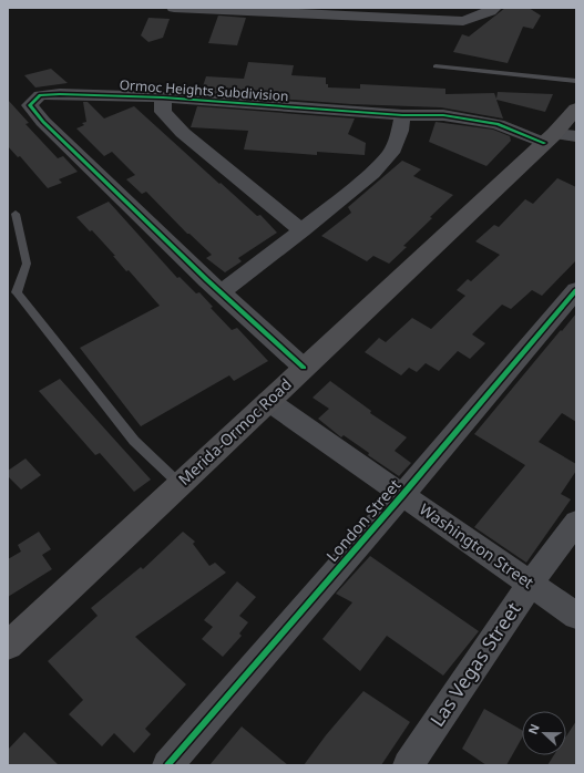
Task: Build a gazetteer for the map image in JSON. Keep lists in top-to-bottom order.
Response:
{
  "streets": {
    "highway": ["Merida-Ormoc Road"],
    "street": [
      "Ormoc Heights Subdivision",
      "London Street",
      "Washington Street",
      "Las Vegas Street"
    ]
  },
  "crossings": [
    ["Ormoc Heights Subdivision", "Merida-Ormoc Road"],
    ["Merida-Ormoc Road", "Washington Street"],
    ["London Street", "Washington Street"],
    ["Washington Street", "Las Vegas Street"]
  ],
  "north": "left"
}
